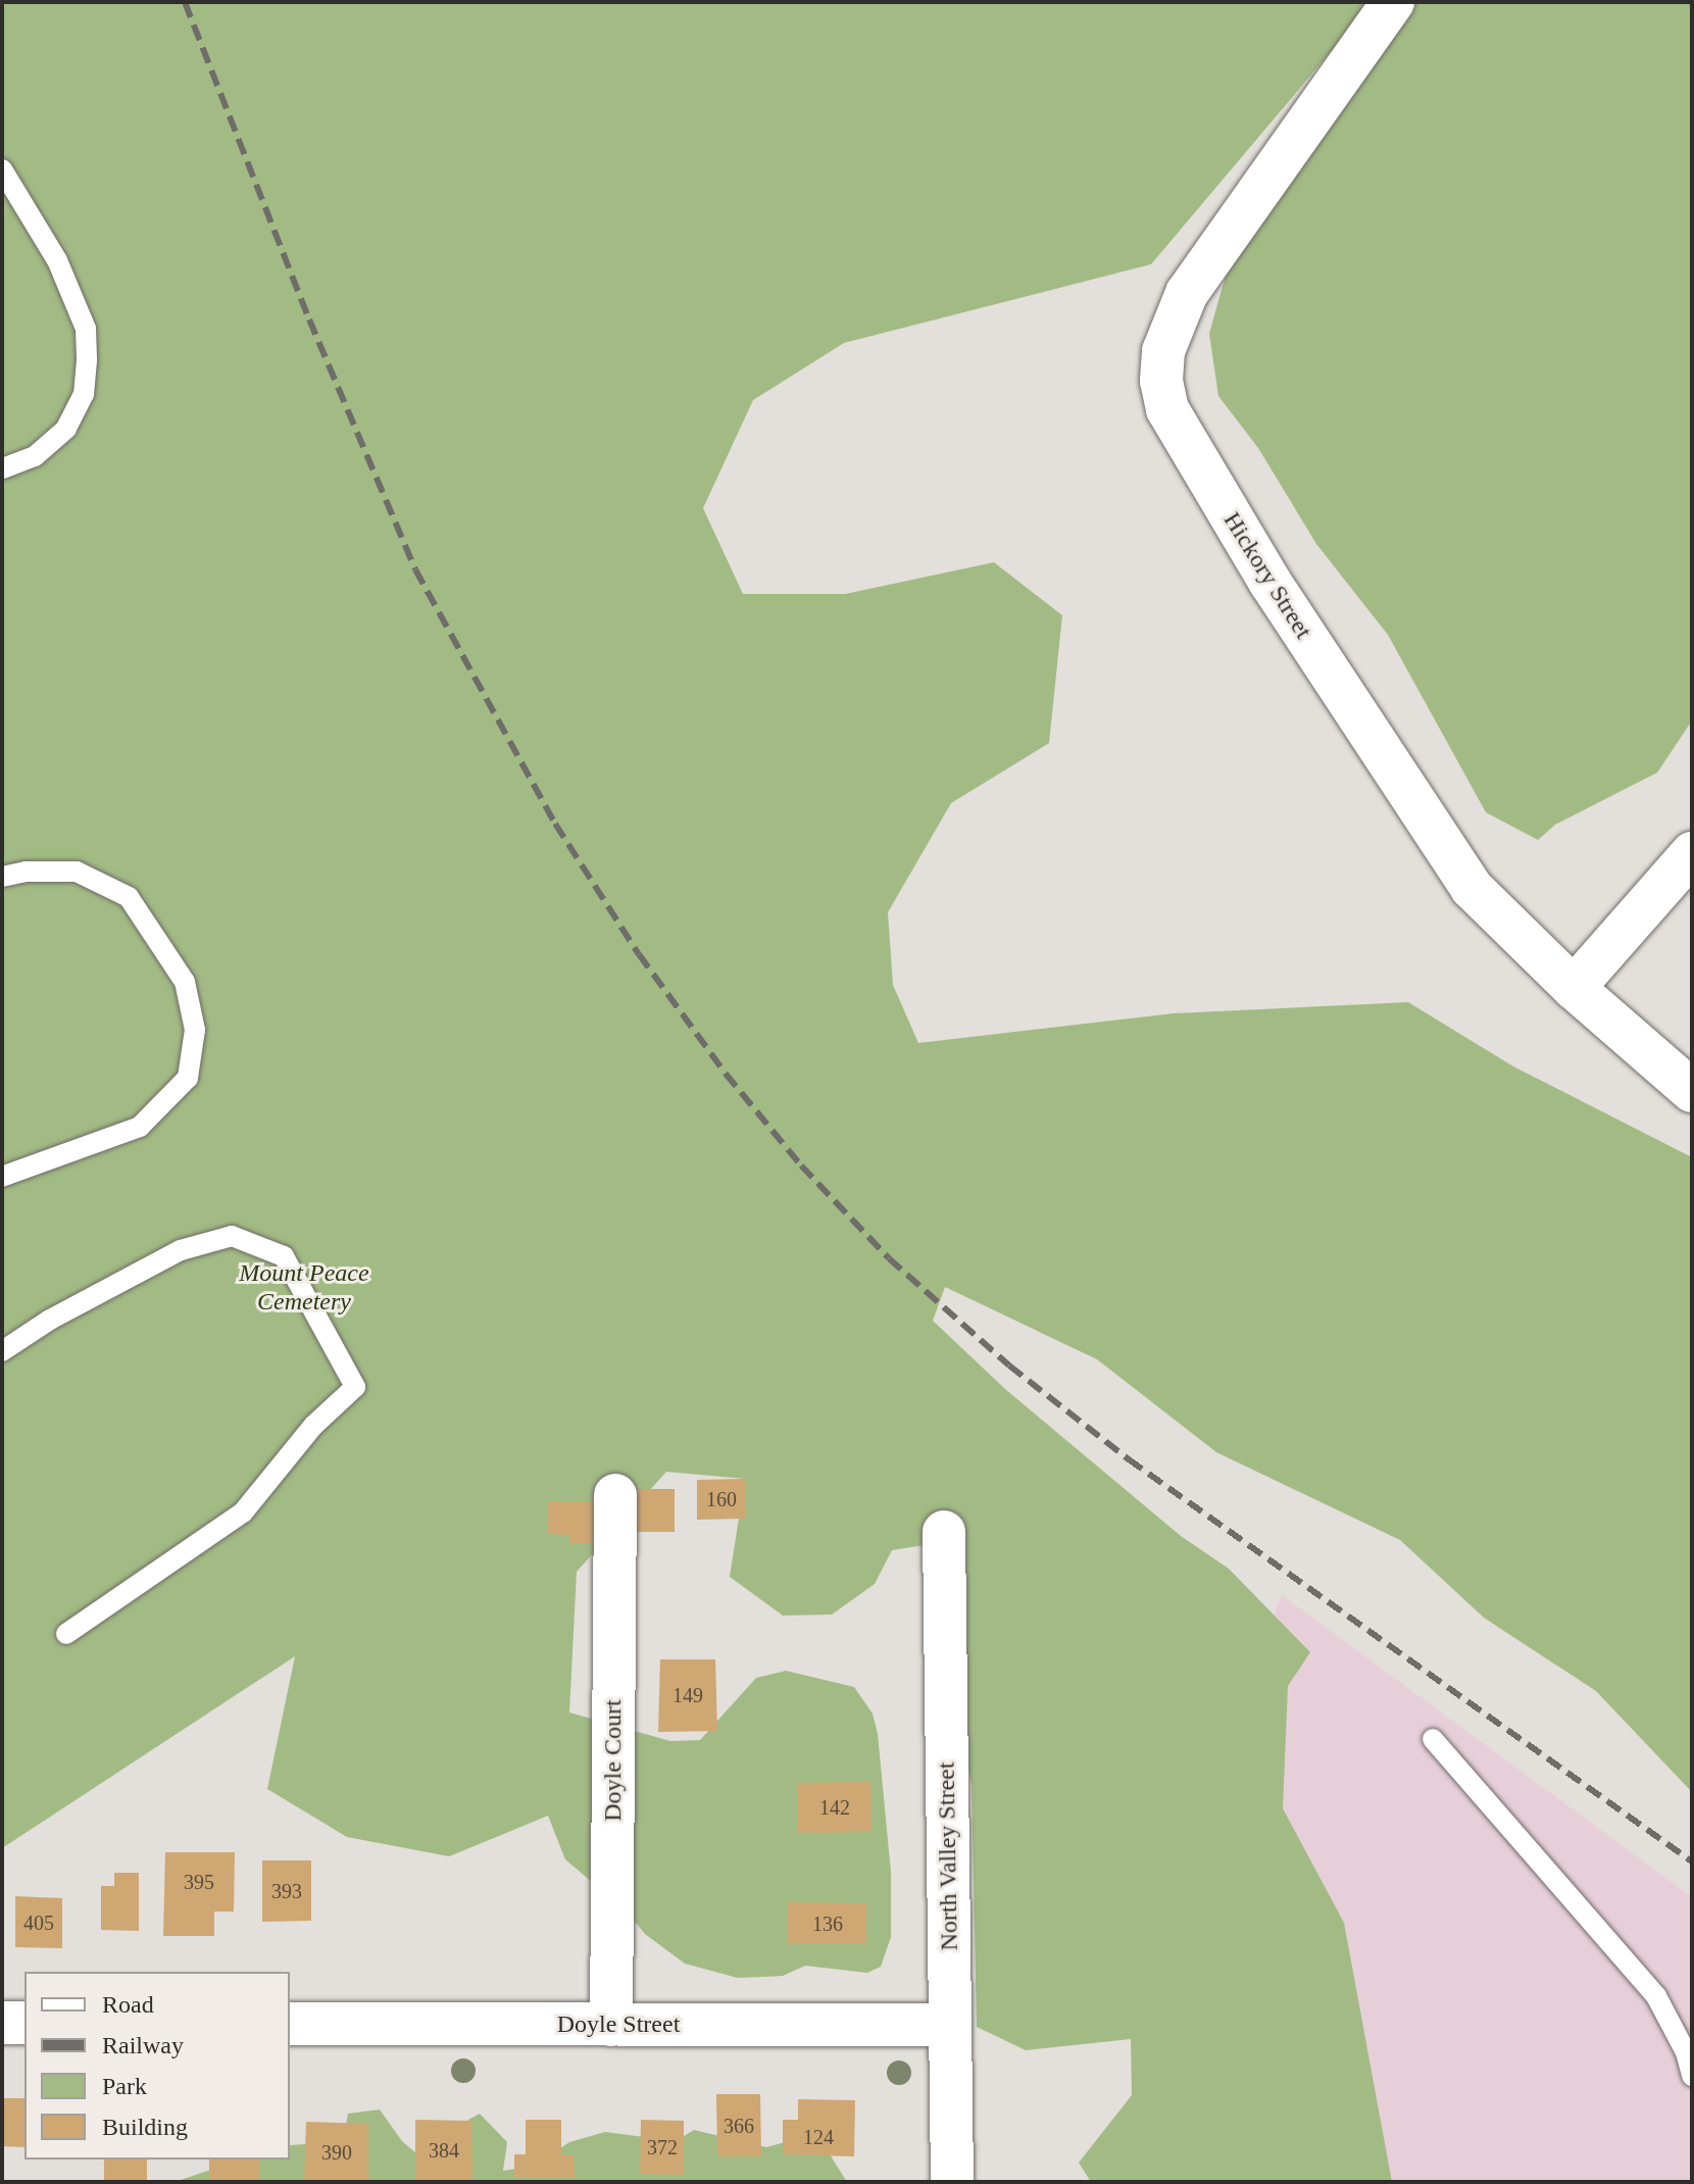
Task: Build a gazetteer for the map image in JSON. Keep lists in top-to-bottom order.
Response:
{
  "streets": {
    "street": [
      "Hickory Street",
      "Doyle Court",
      "North Valley Street",
      "Doyle Street"
    ]
  },
  "crossings": [
    ["Doyle Court", "Doyle Street"],
    ["North Valley Street", "Doyle Street"]
  ],
  "parks": ["Mount Peace Cemetery"],
  "house_numbers": [
    "160",
    "149",
    "142",
    "395",
    "393",
    "405",
    "136",
    "366",
    "124",
    "372",
    "384",
    "390"
  ],
  "legend": [
    "Road",
    "Railway",
    "Park",
    "Building"
  ]
}
